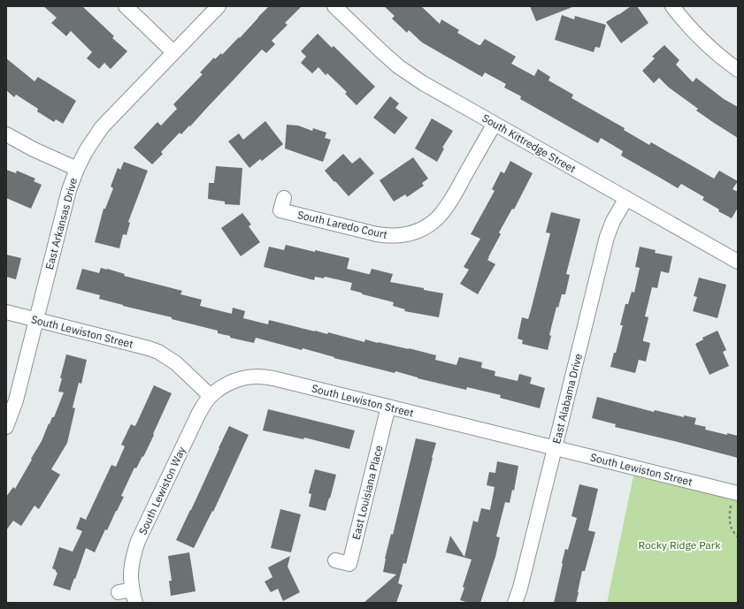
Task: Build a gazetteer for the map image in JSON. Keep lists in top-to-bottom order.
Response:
{
  "streets": {
    "street": [
      "South Kittredge Street",
      "East Arkansas Drive",
      "South Laredo Court",
      "South Lewiston Street",
      "East Alabama Drive",
      "South Lewiston Way",
      "East Louisiana Place"
    ]
  },
  "crossings": [
    ["South Kittredge Street", "South Laredo Court"],
    ["South Kittredge Street", "East Alabama Drive"],
    ["East Arkansas Drive", "South Lewiston Street"],
    ["South Lewiston Street", "East Alabama Drive"],
    ["South Lewiston Street", "South Lewiston Way"],
    ["South Lewiston Street", "East Louisiana Place"]
  ],
  "parks": ["Rocky Ridge Park"]
}
